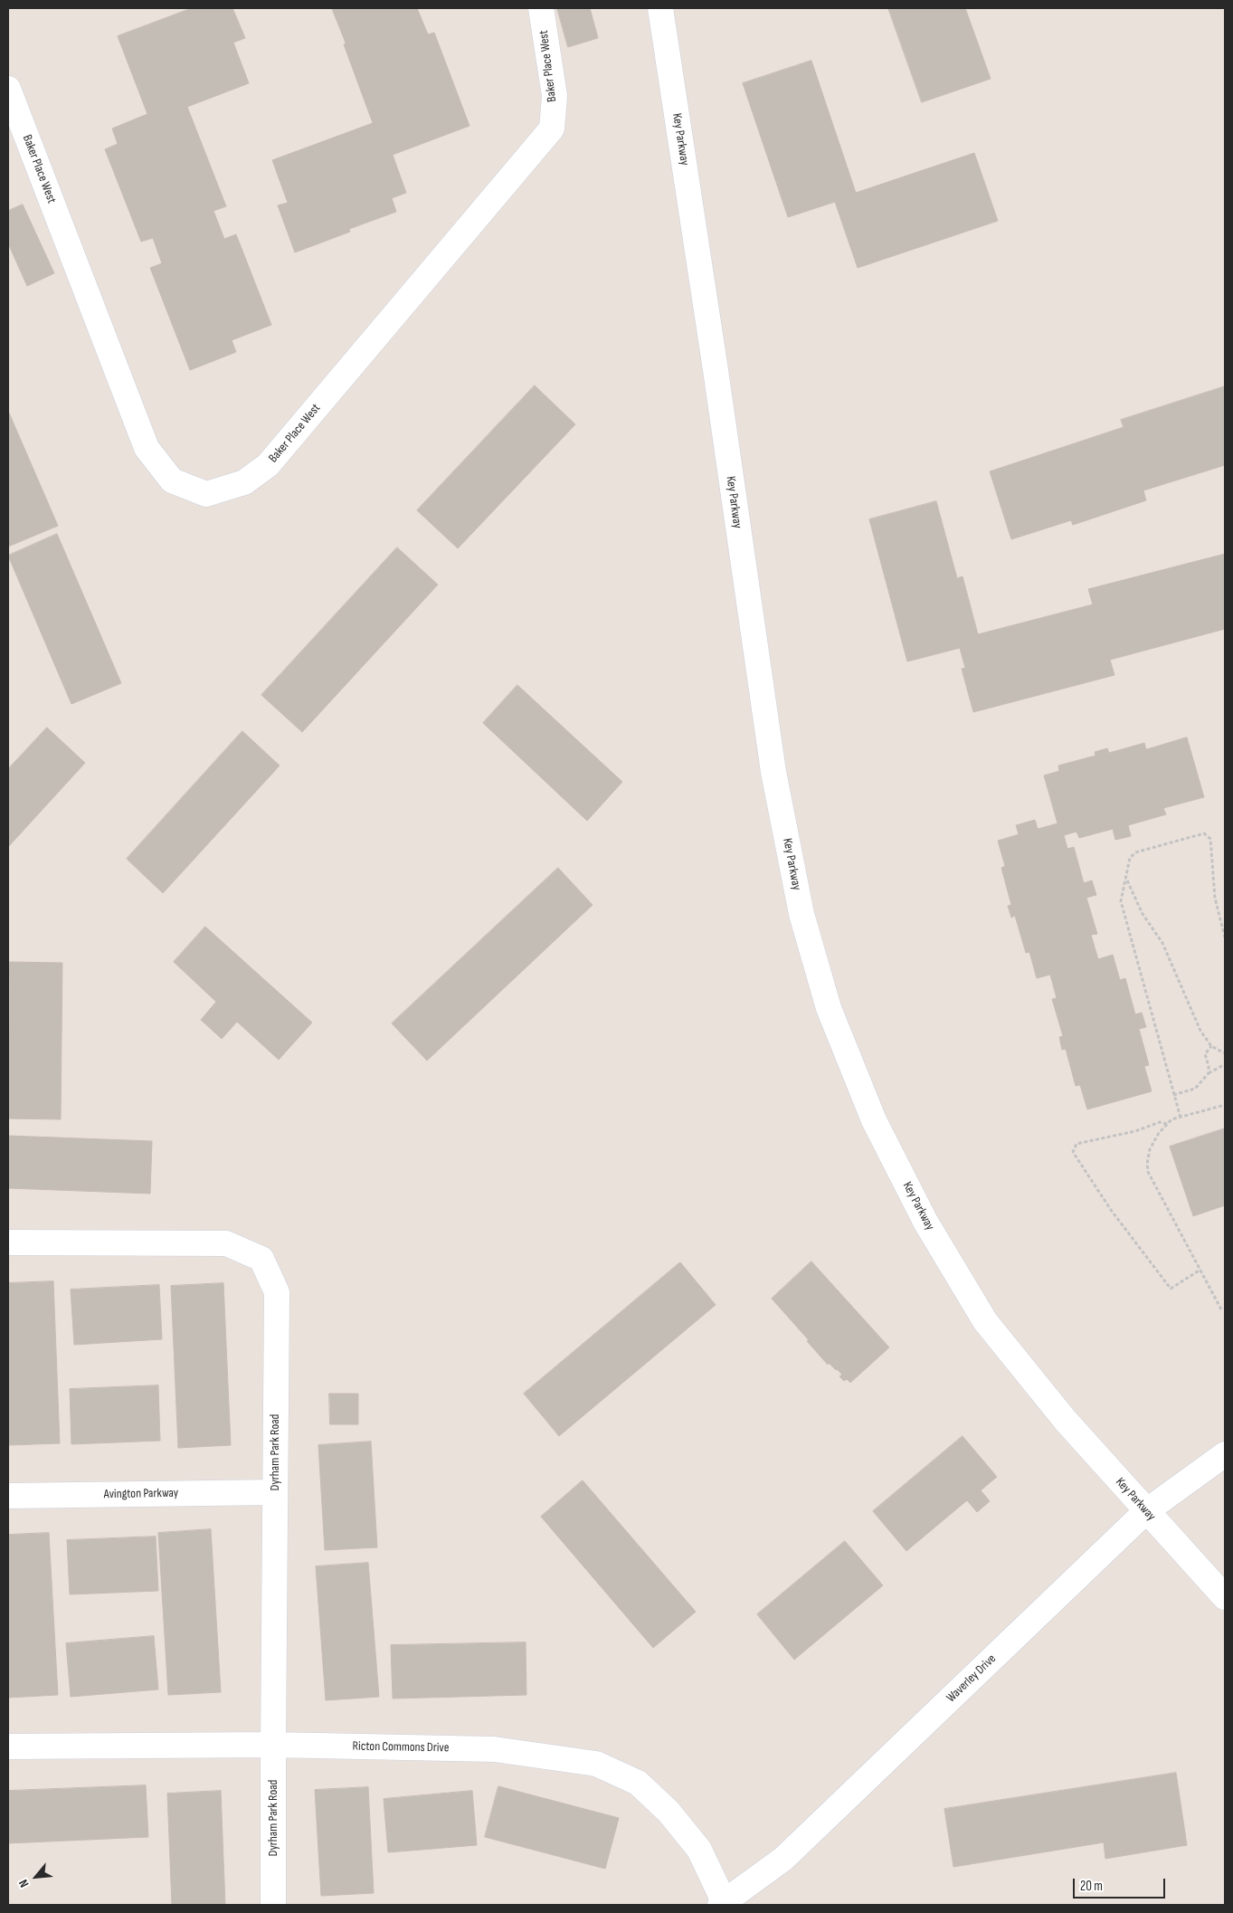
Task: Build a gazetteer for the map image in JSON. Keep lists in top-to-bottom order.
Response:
{
  "streets": {
    "street": [
      "Baker Place West",
      "Key Parkway",
      "Dyrham Park Road",
      "Avington Parkway",
      "Waverley Drive",
      "Ricton Commons Drive"
    ]
  },
  "crossings": [
    ["Key Parkway", "Waverley Drive"],
    ["Dyrham Park Road", "Avington Parkway"],
    ["Dyrham Park Road", "Ricton Commons Drive"],
    ["Waverley Drive", "Ricton Commons Drive"]
  ],
  "scale_bar": "20 m",
  "north": "bottom left"
}
